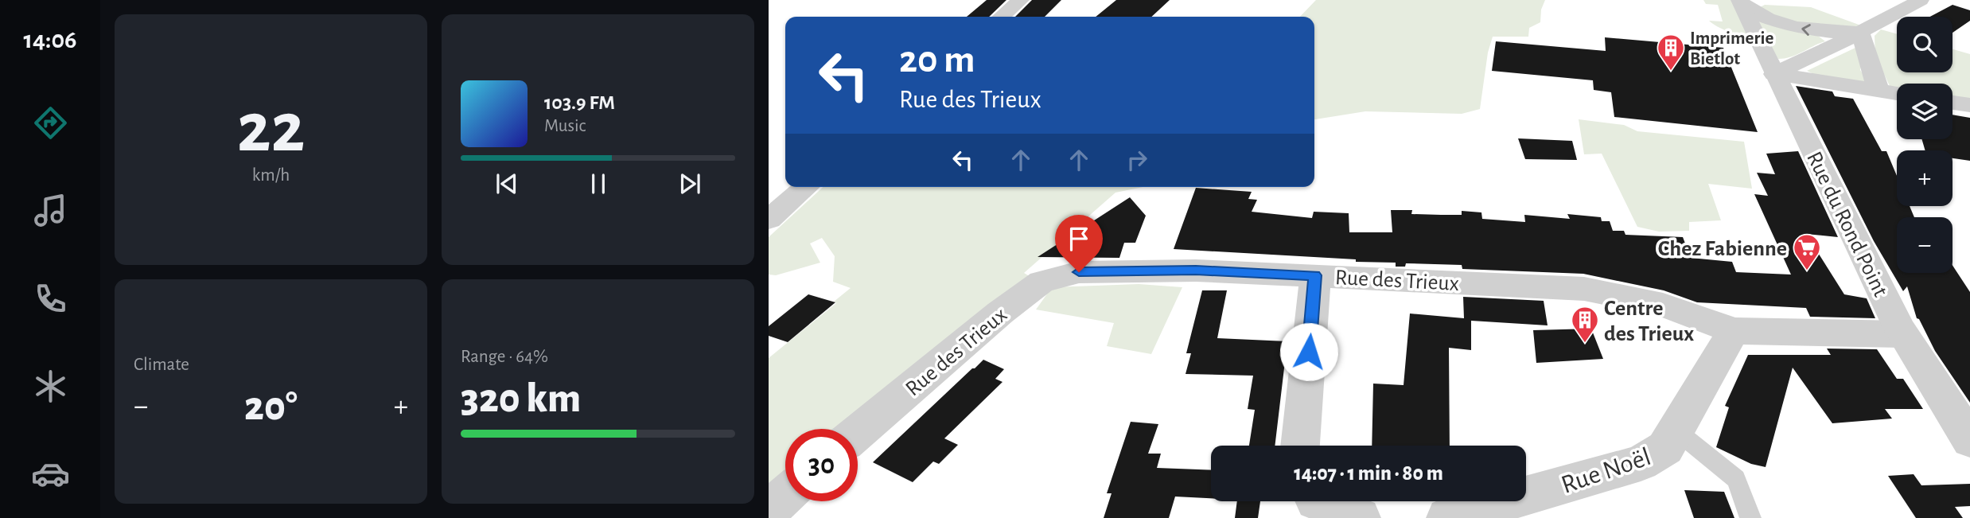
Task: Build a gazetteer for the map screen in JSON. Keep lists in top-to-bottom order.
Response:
{
  "streets": {
    "street": ["Rue du Rond Point", "Rue des Trieux", "Rue Noël"]
  },
  "crossings": [
    ["Rue du Rond Point", "Rue des Trieux"],
    ["Rue des Trieux", "Rue Noël"]
  ],
  "places": {
    "building": ["Imprimerie Bietlot", "Centre des Trieux"],
    "supermarket": ["Chez Fabienne"]
  },
  "page": {
    "tabs": "14:06",
    "tile": [
      ["22", "km/h"],
      "Climate",
      ["Range · 64%", "320 km"]
    ],
    "map_buttons": ["+", "−"],
    "turn": ["20 m", "Rue des Trieux"],
    "song": ["103.9 FM", "Music"],
    "heat": ["−", "20°", "+"],
    "limit": "30",
    "trip": "14:07 · 1 min · 80 m"
  }
}
